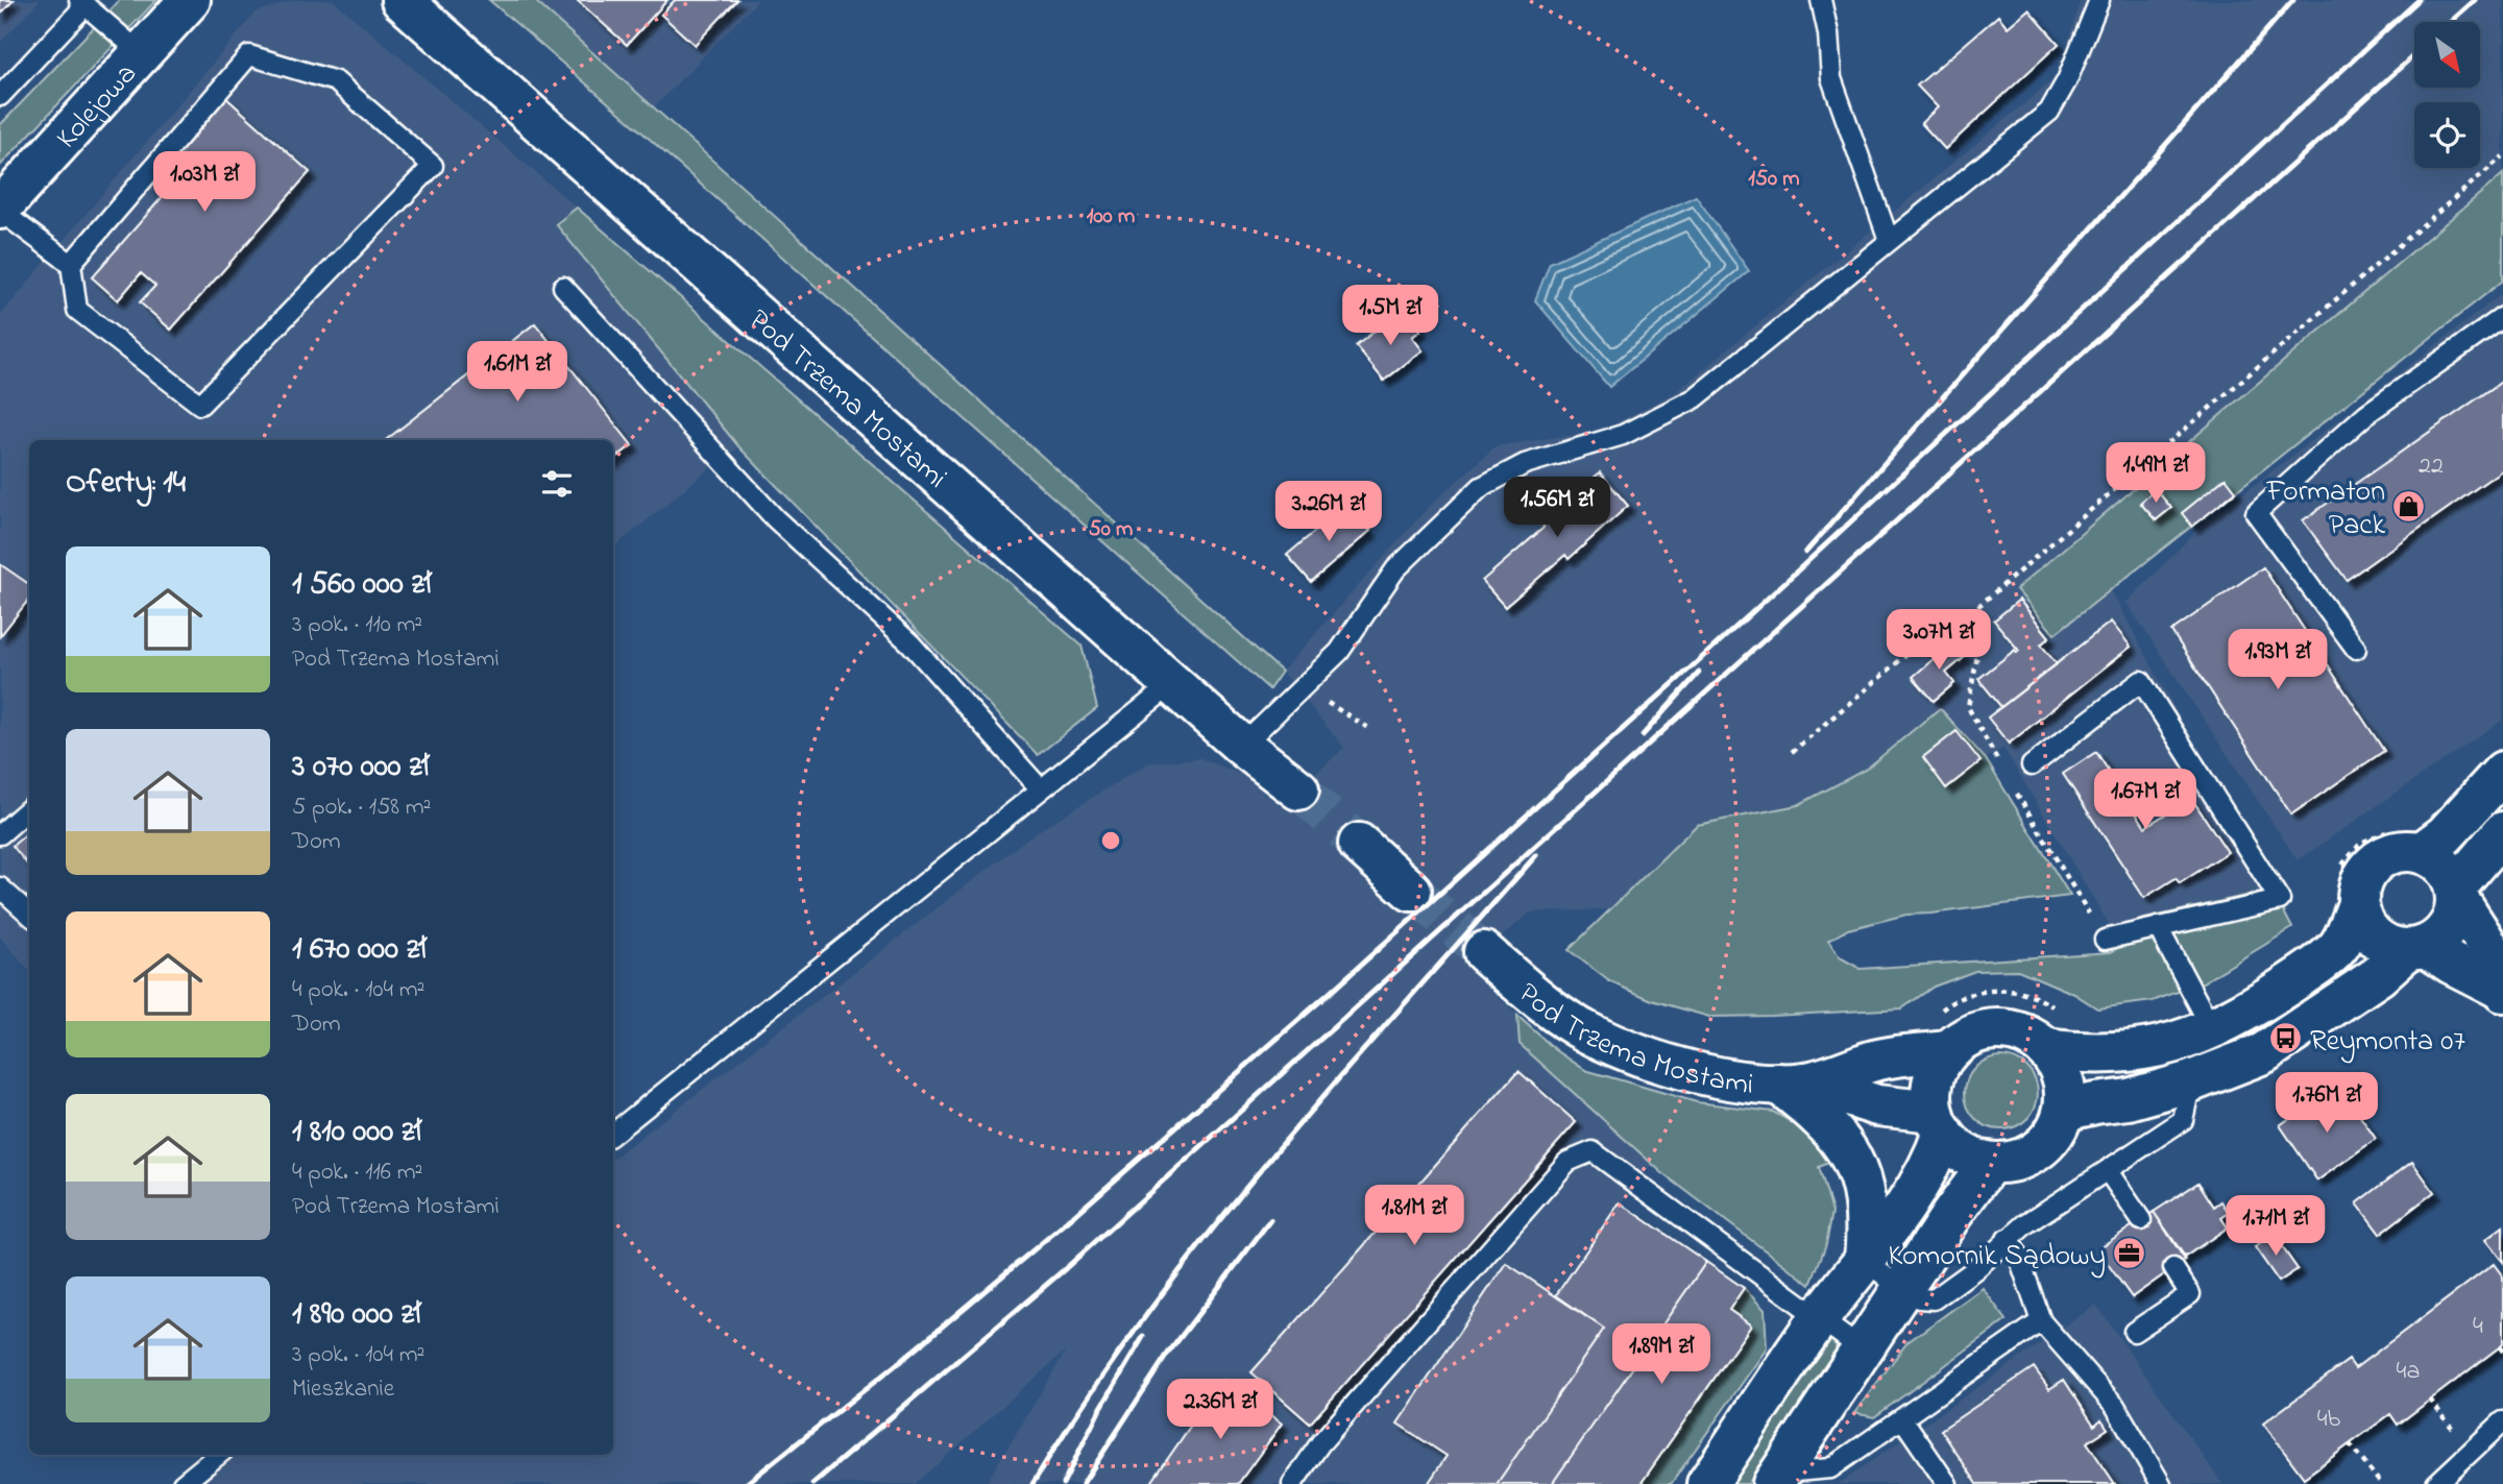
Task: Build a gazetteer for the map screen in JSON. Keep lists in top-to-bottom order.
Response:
{
  "streets": {
    "street": ["Kolejowa", "Pod Trzema Mostami"]
  },
  "places": {
    "shop": ["Formaton Pack"],
    "bus stop": ["Reymonta 07"],
    "office": ["Komornik Sądowy"]
  },
  "house_numbers": [
    "22",
    "4",
    "4a",
    "4b"
  ],
  "north": "bottom right",
  "page": {
    "price": [
      "1.03M zł",
      "1.5M zł",
      "1.61M zł",
      "1.49M zł",
      "1.56M zł",
      "3.26M zł",
      "3.07M zł",
      "1.93M zł",
      "1.67M zł",
      "1.76M zł",
      "1.81M zł",
      "1.71M zł",
      "1.89M zł",
      "2.36M zł"
    ],
    "heading": "Oferty: 14",
    "list": [
      {
        "name": "1 560 000 zł",
        "note": "3 pok. · 110 m² · Pod Trzema Mostami"
      },
      {
        "name": "3 070 000 zł",
        "note": "5 pok. · 158 m² · Dom"
      },
      {
        "name": "1 670 000 zł",
        "note": "4 pok. · 104 m² · Dom"
      },
      {
        "name": "1 810 000 zł",
        "note": "4 pok. · 116 m² · Pod Trzema Mostami"
      },
      {
        "name": "1 890 000 zł",
        "note": "3 pok. · 104 m² · Mieszkanie"
      }
    ]
  },
  "rings": ["150 m", "100 m", "50 m"]
}
